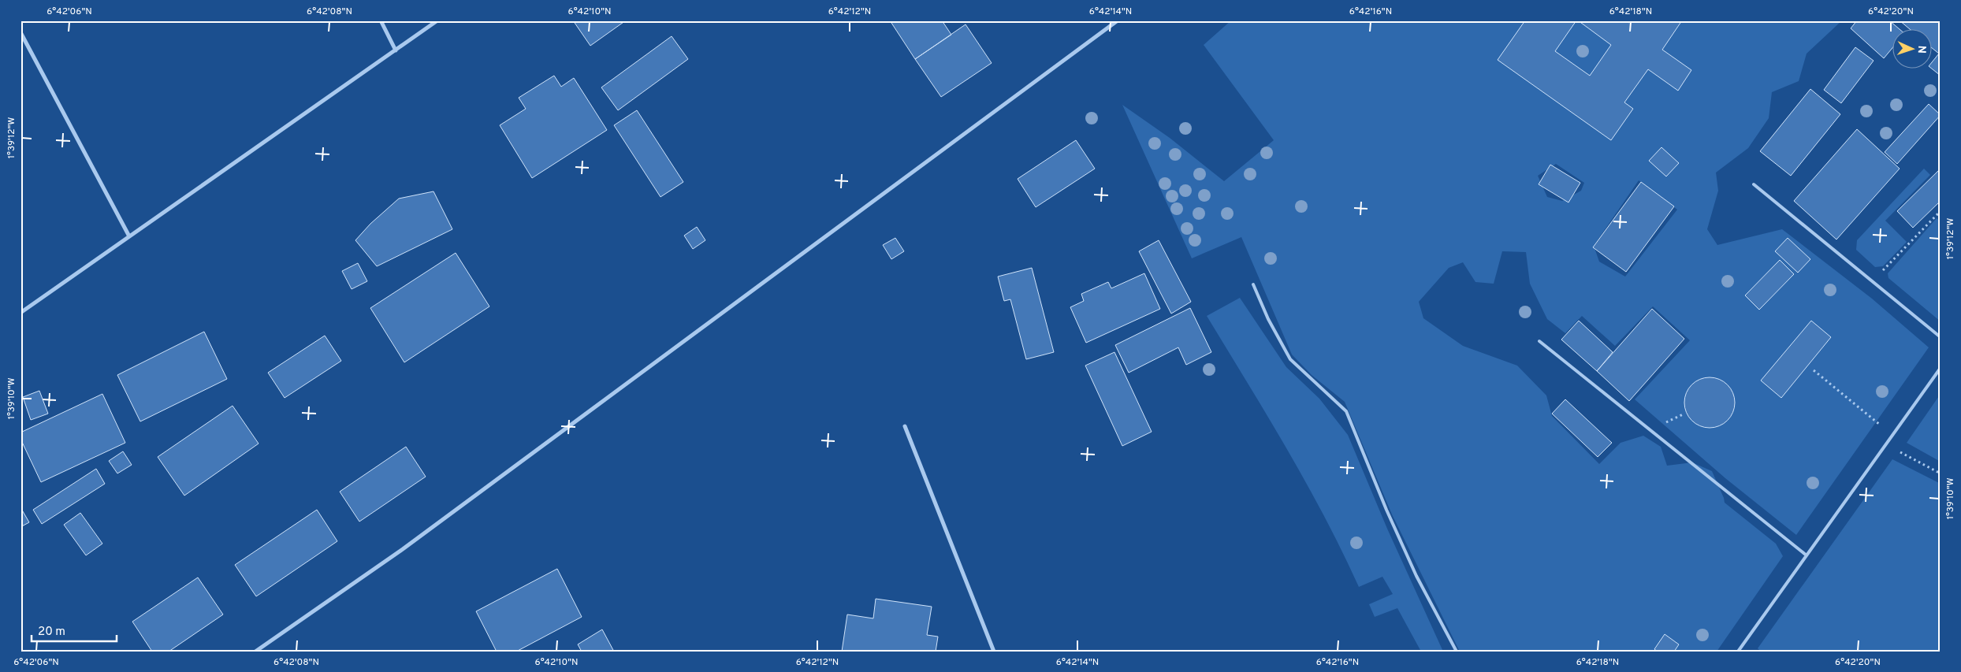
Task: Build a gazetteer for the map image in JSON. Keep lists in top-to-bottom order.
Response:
{
  "scale_bar": "20 m",
  "north": "right",
  "coordinates": [
    "6°42'06\"N",
    "6°42'08\"N",
    "6°42'10\"N",
    "6°42'12\"N",
    "6°42'14\"N",
    "6°42'16\"N",
    "6°42'18\"N",
    "6°42'20\"N",
    "1°39'12\"W",
    "1°39'10\"W"
  ]
}
